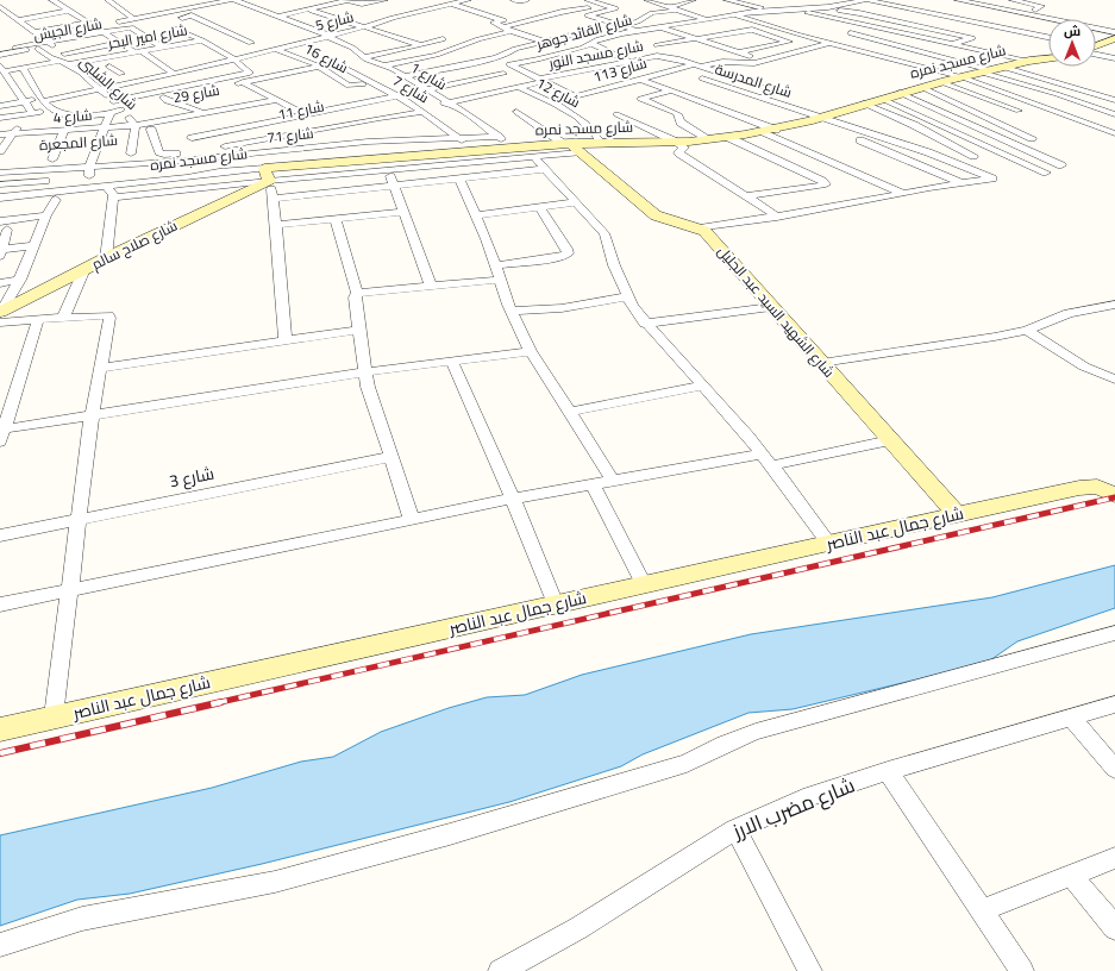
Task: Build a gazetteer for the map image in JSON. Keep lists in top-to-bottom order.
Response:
{
  "streets": {
    "street": [
      "شارع 5",
      "شارع الجيش",
      "شارع القائد جوهر",
      "شارع امير البحر",
      "شارع مسجد النور",
      "شارع 16",
      "شارع مسجد نمره",
      "شارع 113",
      "شارع 1",
      "شارع المدرسة",
      "شارع الشلبى",
      "شارع 7",
      "شارع 12",
      "شارع 29",
      "شارع 11",
      "شارع 4",
      "شارع 71",
      "شارع المجعرة",
      "شارع صلاح سالم",
      "شارع الشهيد السيد عبد الجليل",
      "شارع 3",
      "شارع جمال عبد الناصر",
      "شارع مضرب الارز"
    ]
  },
  "crossings": [
    ["شارع 5", "شارع 16"],
    ["شارع 5", "شارع 1"],
    ["شارع 5", "شارع الشلبى"],
    ["شارع الجيش", "شارع الشلبى"],
    ["شارع امير البحر", "شارع الشلبى"],
    ["شارع مسجد النور", "شارع 113"],
    ["شارع مسجد النور", "شارع 1"],
    ["شارع مسجد النور", "شارع 7"],
    ["شارع مسجد النور", "شارع 12"],
    ["شارع مسجد النور", "شارع 11"],
    ["شارع مسجد نمره", "شارع 1"],
    ["شارع مسجد نمره", "شارع المدرسة"],
    ["شارع مسجد نمره", "شارع 7"],
    ["شارع مسجد نمره", "شارع 12"],
    ["شارع مسجد نمره", "شارع 71"],
    ["شارع مسجد نمره", "شارع صلاح سالم"],
    ["شارع مسجد نمره", "شارع الشهيد السيد عبد الجليل"],
    ["شارع 113", "شارع المدرسة"],
    ["شارع 113", "شارع 12"],
    ["شارع 1", "شارع 71"],
    ["شارع الشلبى", "شارع 29"],
    ["شارع الشلبى", "شارع 4"],
    ["شارع الشلبى", "شارع 71"],
    ["شارع 7", "شارع 11"],
    ["شارع 7", "شارع 71"],
    ["شارع 29", "شارع 4"],
    ["شارع الشهيد السيد عبد الجليل", "شارع جمال عبد الناصر"]
  ],
  "north": "top"
}
